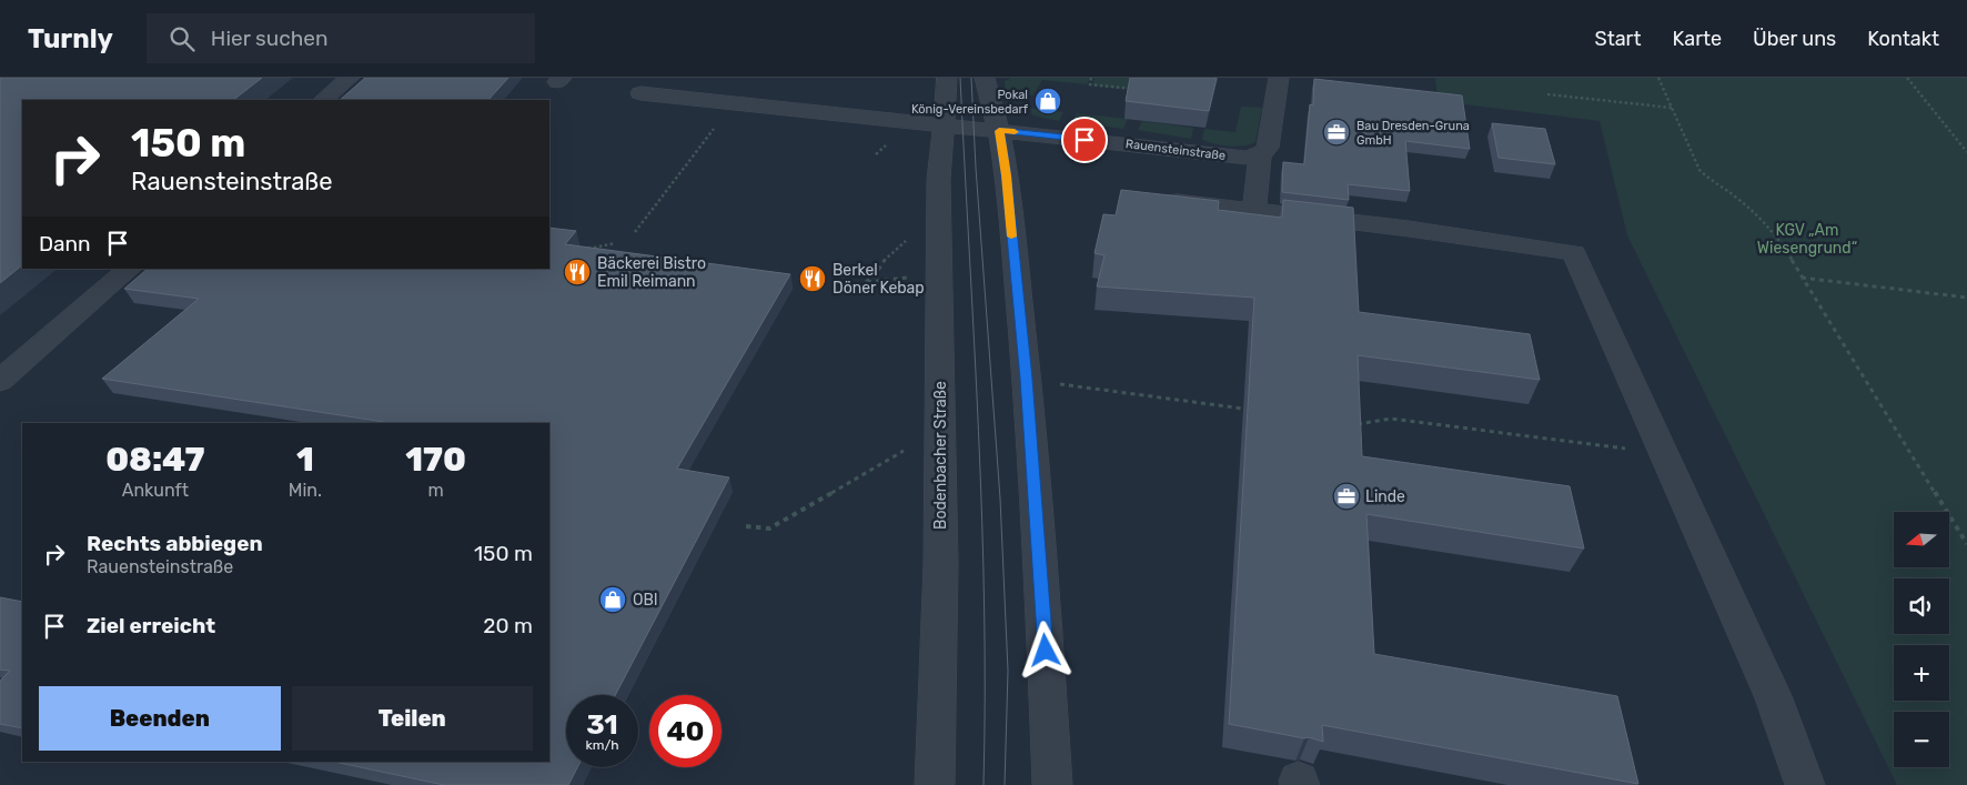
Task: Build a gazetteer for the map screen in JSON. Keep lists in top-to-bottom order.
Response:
{
  "streets": {
    "street": ["Rauensteinstraße", "Bodenbacher Straße"]
  },
  "crossings": [
    ["Rauensteinstraße", "Bodenbacher Straße"]
  ],
  "parks": ["KGV „Am Wiesengrund“"],
  "places": {
    "shop": ["Pokal König-Vereinsbedarf", "OBI"],
    "office": ["Bau Dresden-Gruna GmbH", "Linde"],
    "restaurant": ["Bäckerei Bistro Emil Reimann", "Berkel Döner Kebap"]
  },
  "north": "left",
  "page": {
    "header": "Turnly",
    "search": "Hier suchen",
    "nav": [
      "Start",
      "Karte",
      "Über uns",
      "Kontakt"
    ],
    "turn": ["150 m", "Rauensteinstraße"],
    "then": "Dann",
    "eta": [
      "08:47",
      "Ankunft",
      "1",
      "Min.",
      "170",
      "m"
    ],
    "map_buttons": ["+", "−"],
    "list": [
      {
        "name": "Rechts abbiegen",
        "note": "Rauensteinstraße",
        "value": "150 m"
      },
      {
        "name": "Ziel erreicht",
        "value": "20 m"
      }
    ],
    "buttons": ["Beenden", "Teilen"],
    "speed": "31 km/h",
    "limit": "40"
  }
}
